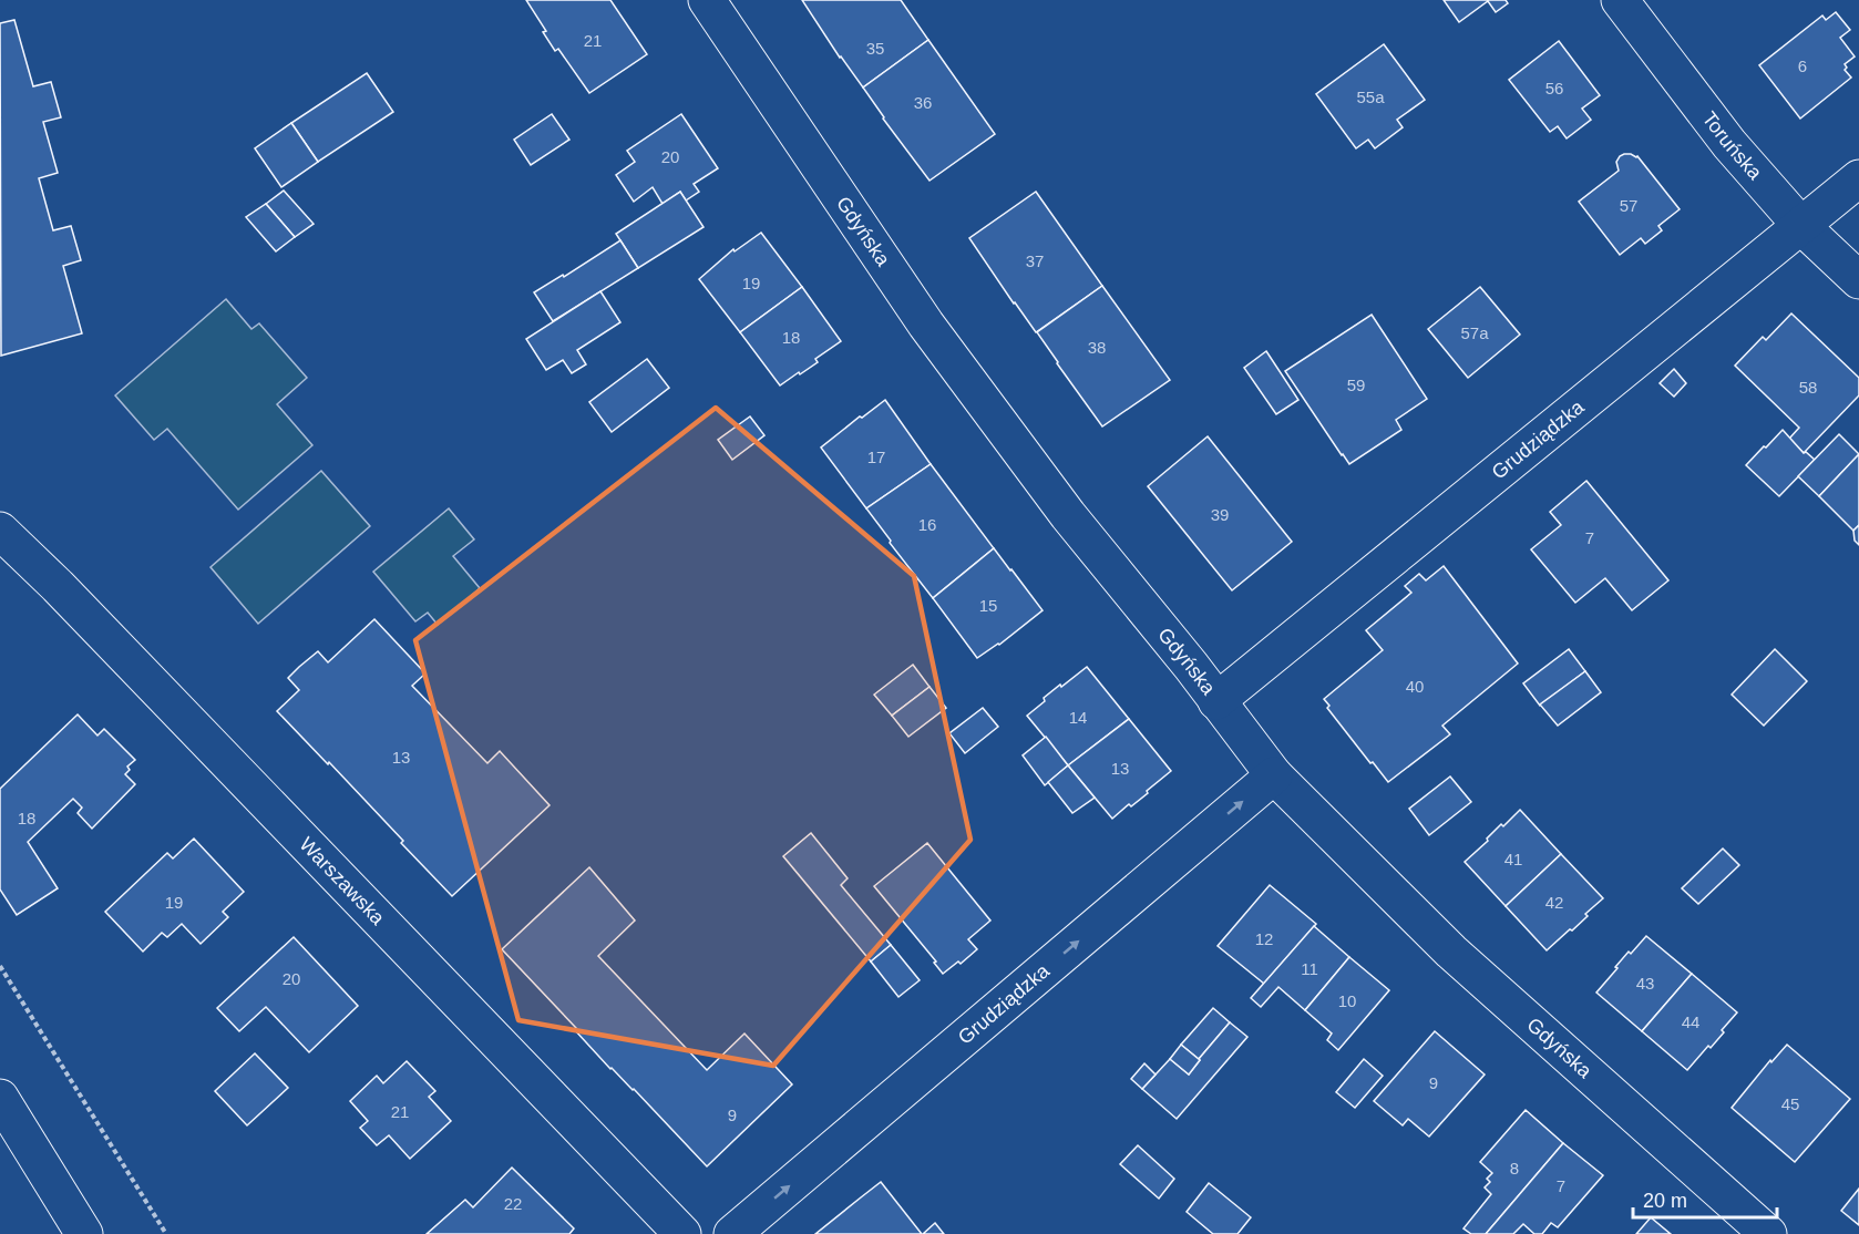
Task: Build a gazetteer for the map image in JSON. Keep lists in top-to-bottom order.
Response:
{
  "streets": {
    "street": [
      "Toruńska",
      "Gdyńska",
      "Grudziądzka",
      "Warszawska"
    ]
  },
  "crossings": [
    ["Toruńska", "Grudziądzka"],
    ["Gdyńska", "Grudziądzka"]
  ],
  "one_way": ["Grudziądzka"],
  "house_numbers": [
    "21",
    "35",
    "6",
    "56",
    "55a",
    "36",
    "20",
    "57",
    "37",
    "19",
    "57a",
    "18",
    "38",
    "59",
    "58",
    "17",
    "39",
    "16",
    "7",
    "15",
    "40",
    "14",
    "13",
    "13",
    "18",
    "41",
    "19",
    "42",
    "12",
    "11",
    "20",
    "43",
    "10",
    "44",
    "9",
    "45",
    "21",
    "9",
    "8",
    "7",
    "22"
  ],
  "scale_bar": "20 m"
}
